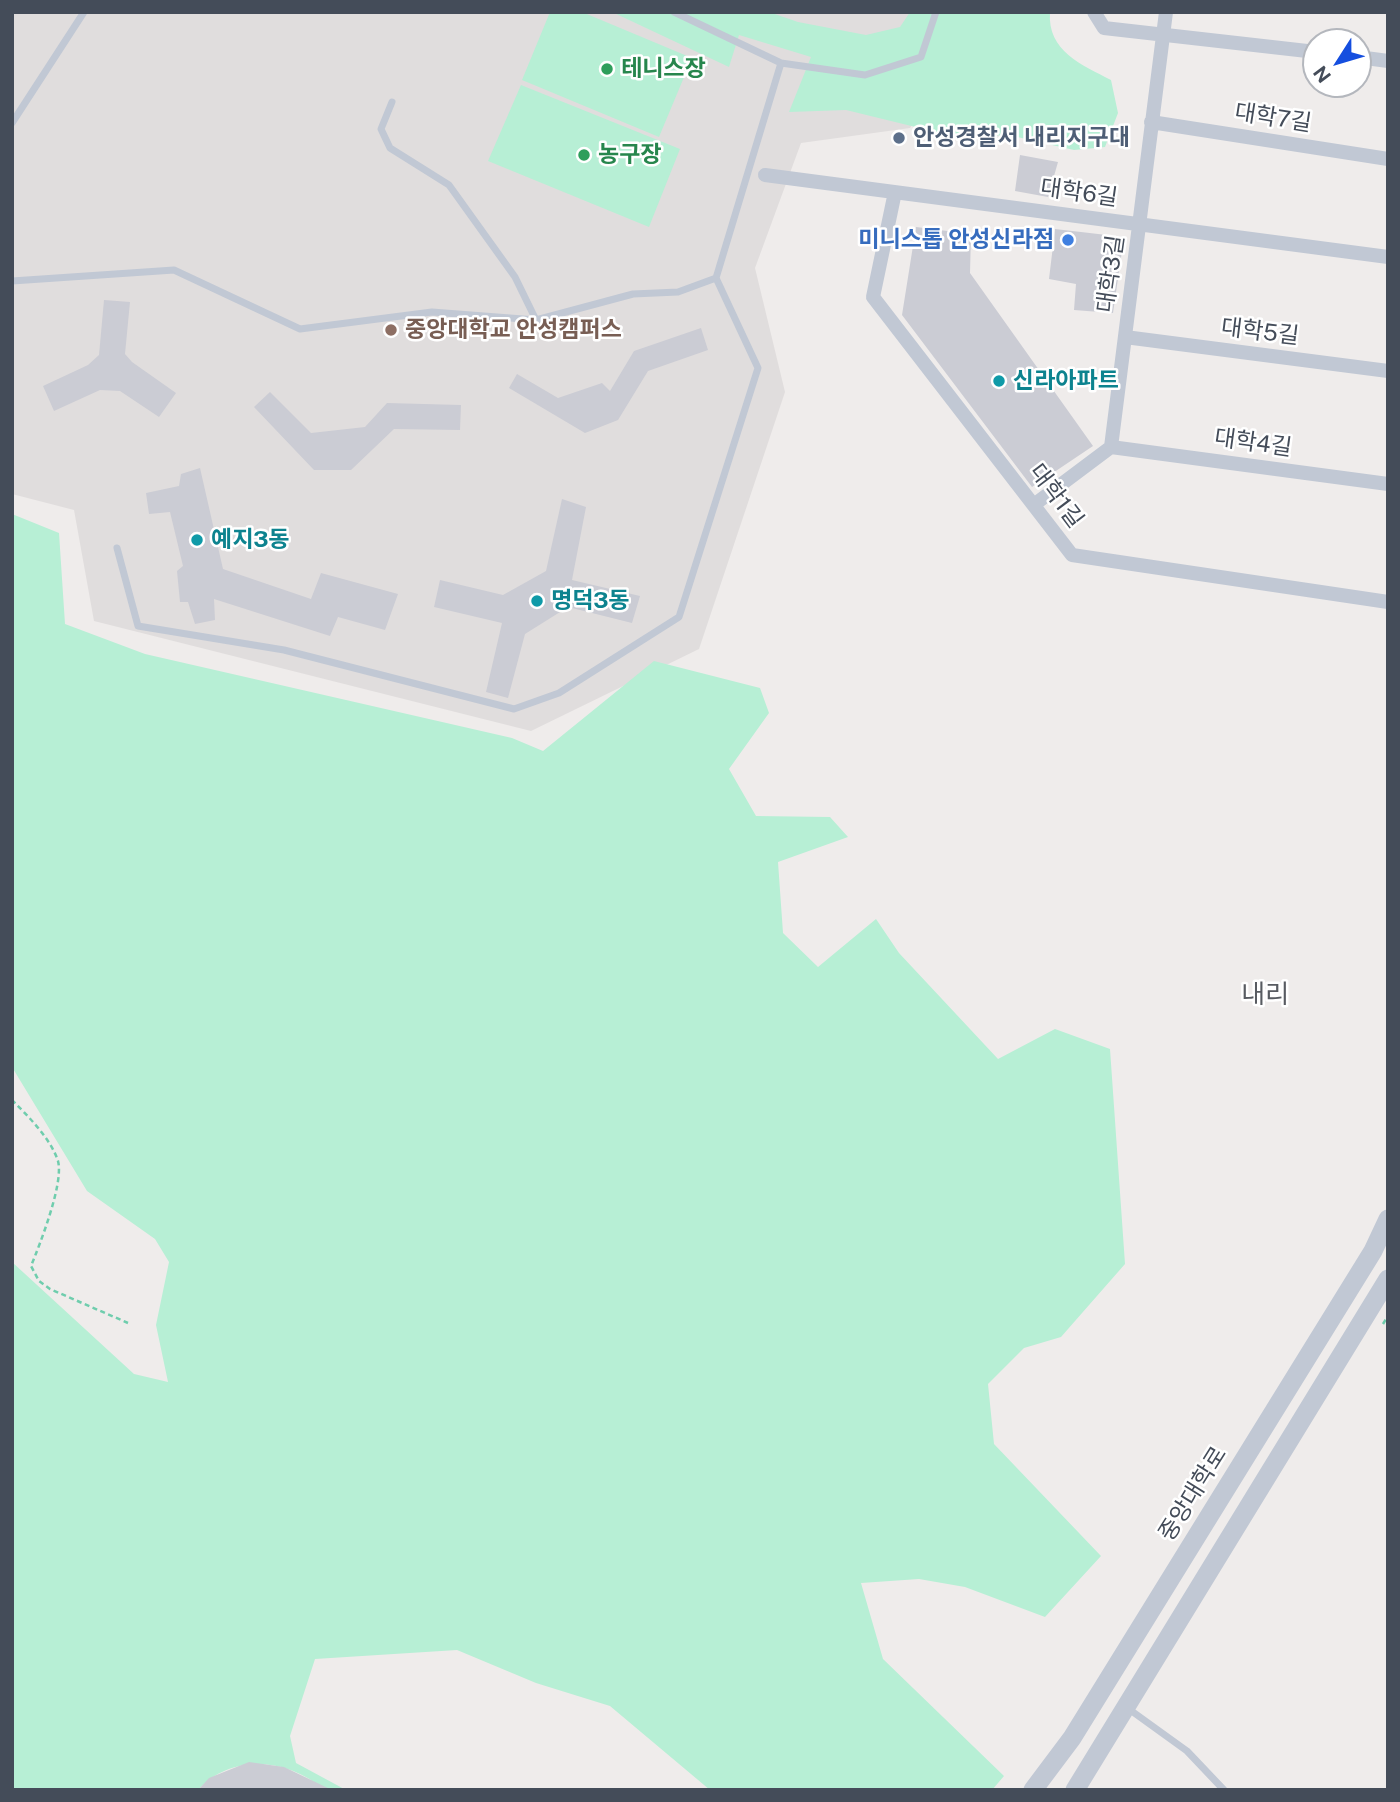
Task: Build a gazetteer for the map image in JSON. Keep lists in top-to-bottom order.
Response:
{
  "streets": {
    "street": [
      "대학7길",
      "대학6길",
      "대학3길",
      "대학5길",
      "대학4길",
      "대학1길",
      "중앙대학로"
    ]
  },
  "crossings": [
    ["대학7길", "대학3길"],
    ["대학6길", "대학3길"],
    ["대학6길", "대학1길"],
    ["대학3길", "대학5길"],
    ["대학3길", "대학4길"]
  ],
  "districts": ["내리"],
  "places": [
    "테니스장",
    "안성경찰서 내리지구대",
    "농구장",
    "미니스톱 안성신라점",
    "중앙대학교 안성캠퍼스",
    "신라아파트",
    "예지3동",
    "명덕3동"
  ],
  "north": "bottom left"
}
